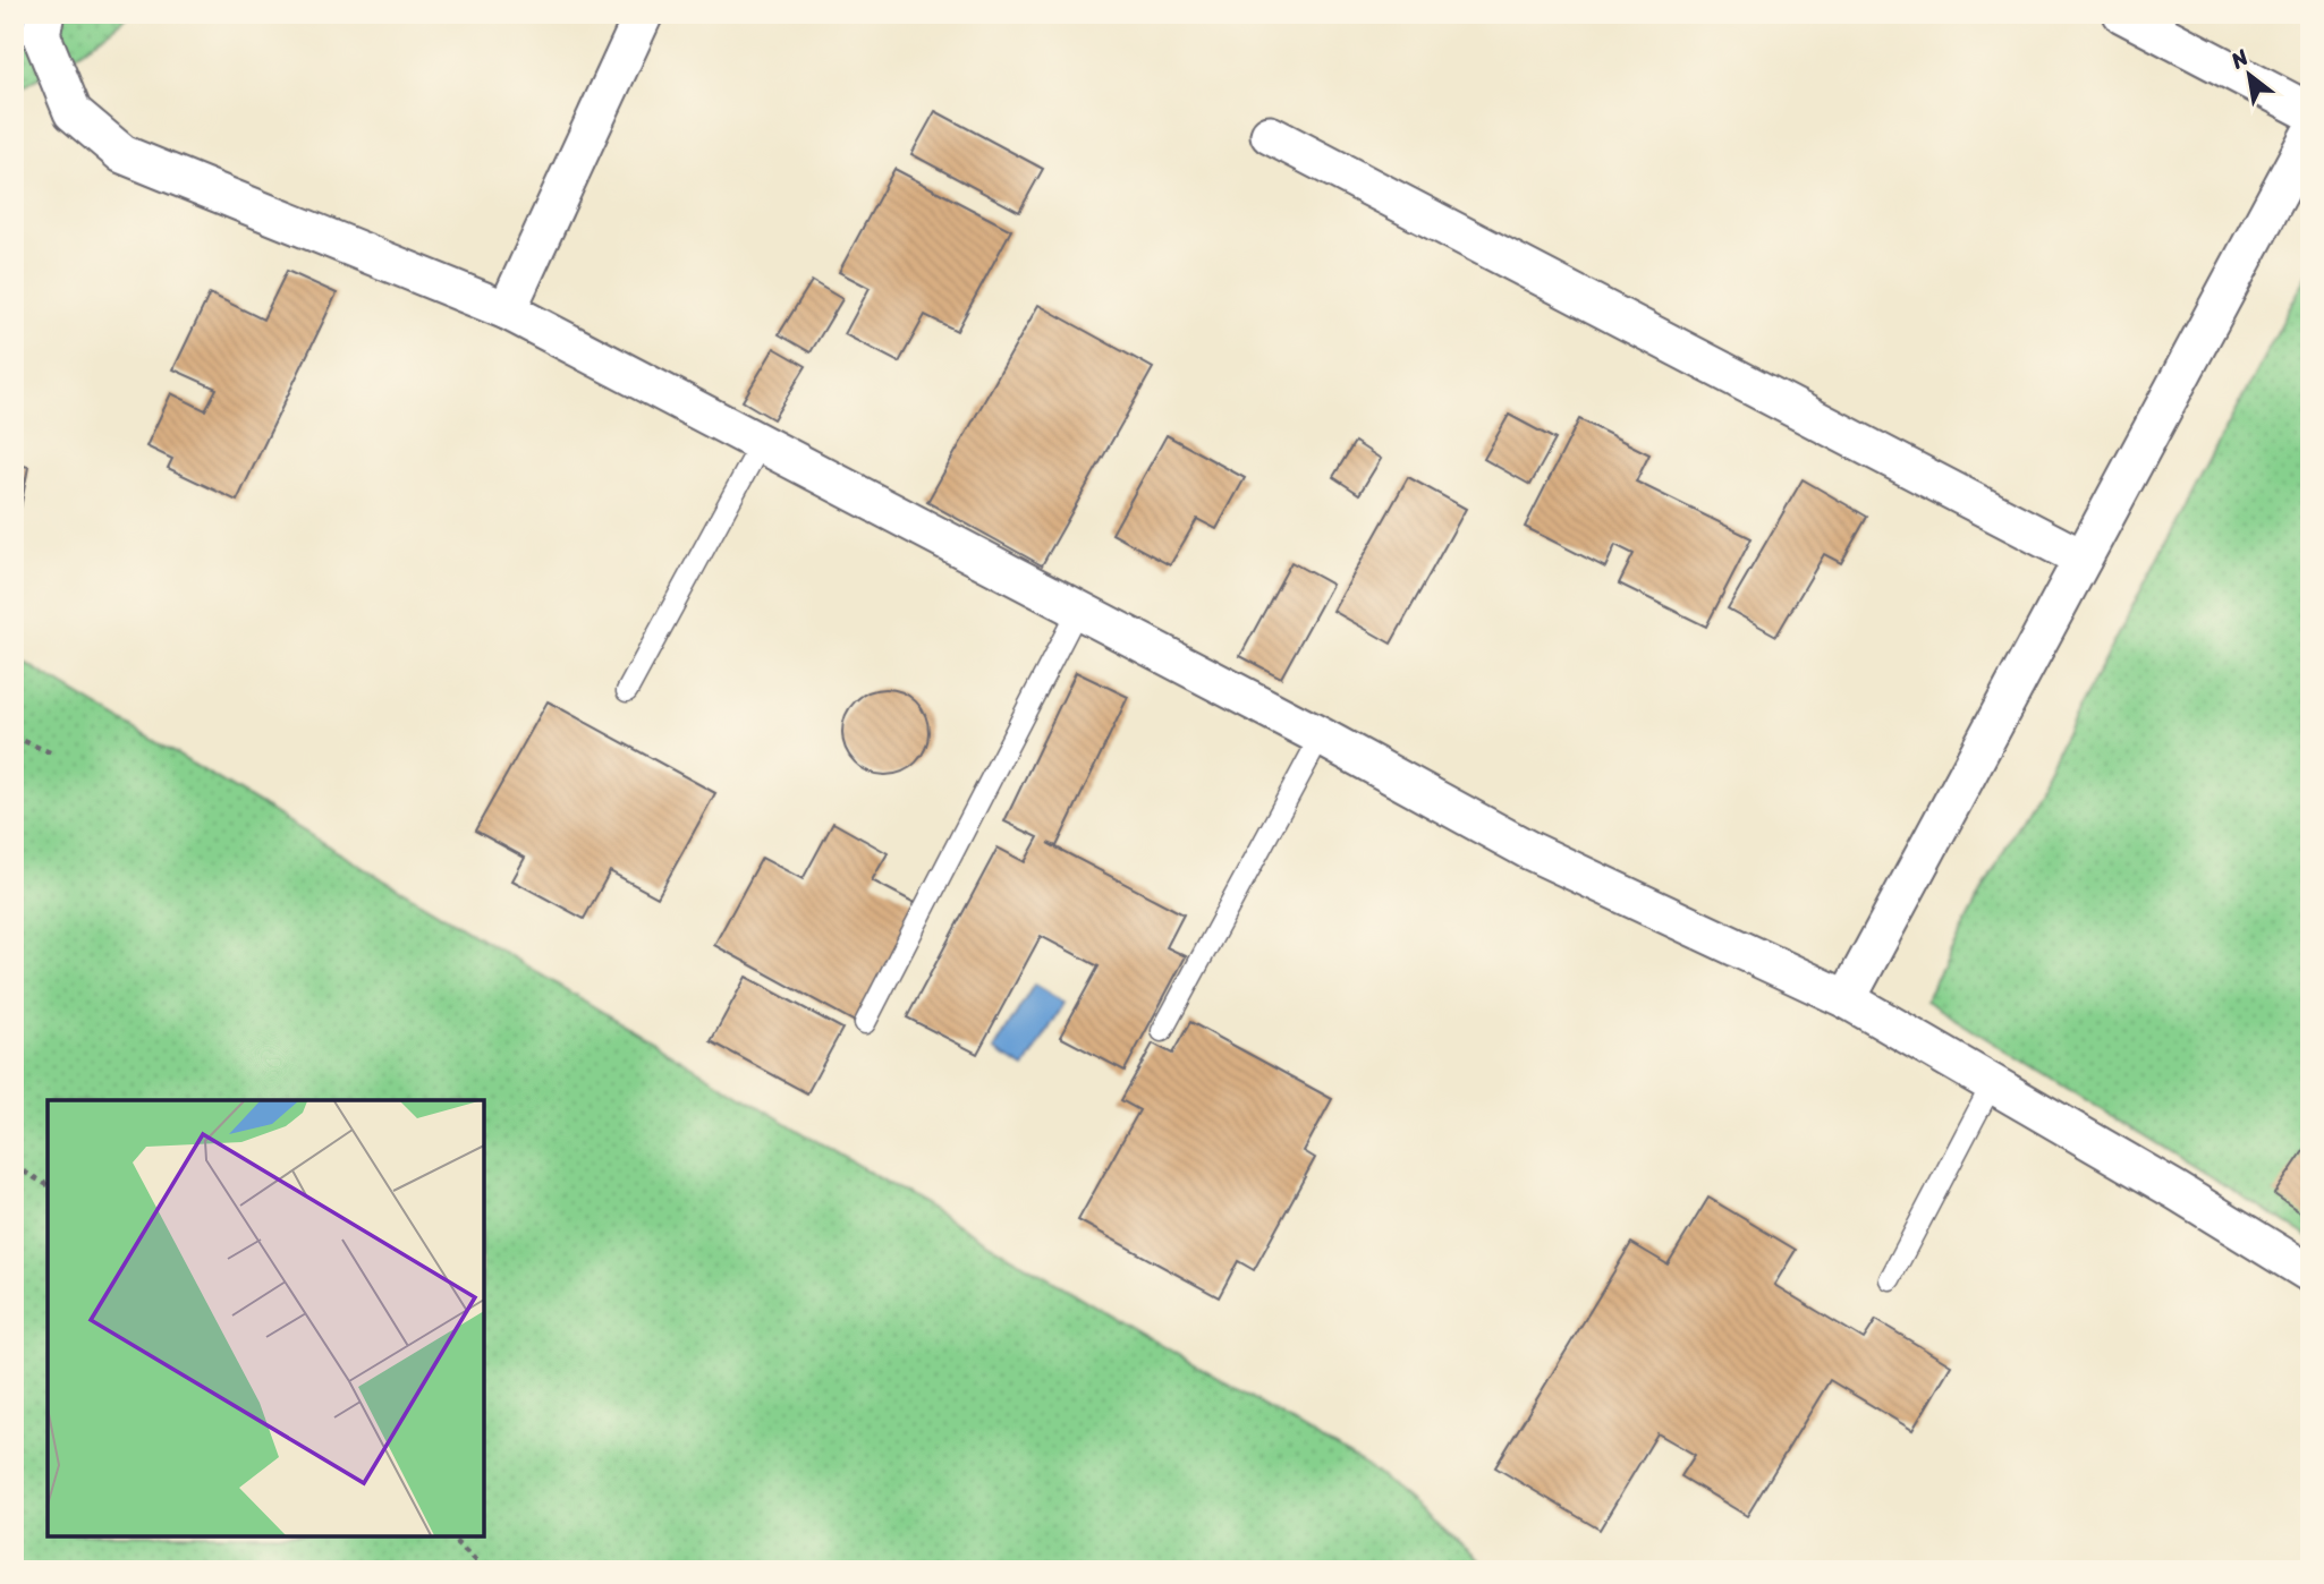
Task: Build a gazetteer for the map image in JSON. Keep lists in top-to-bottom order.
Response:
{
  "north": "top left"
}
